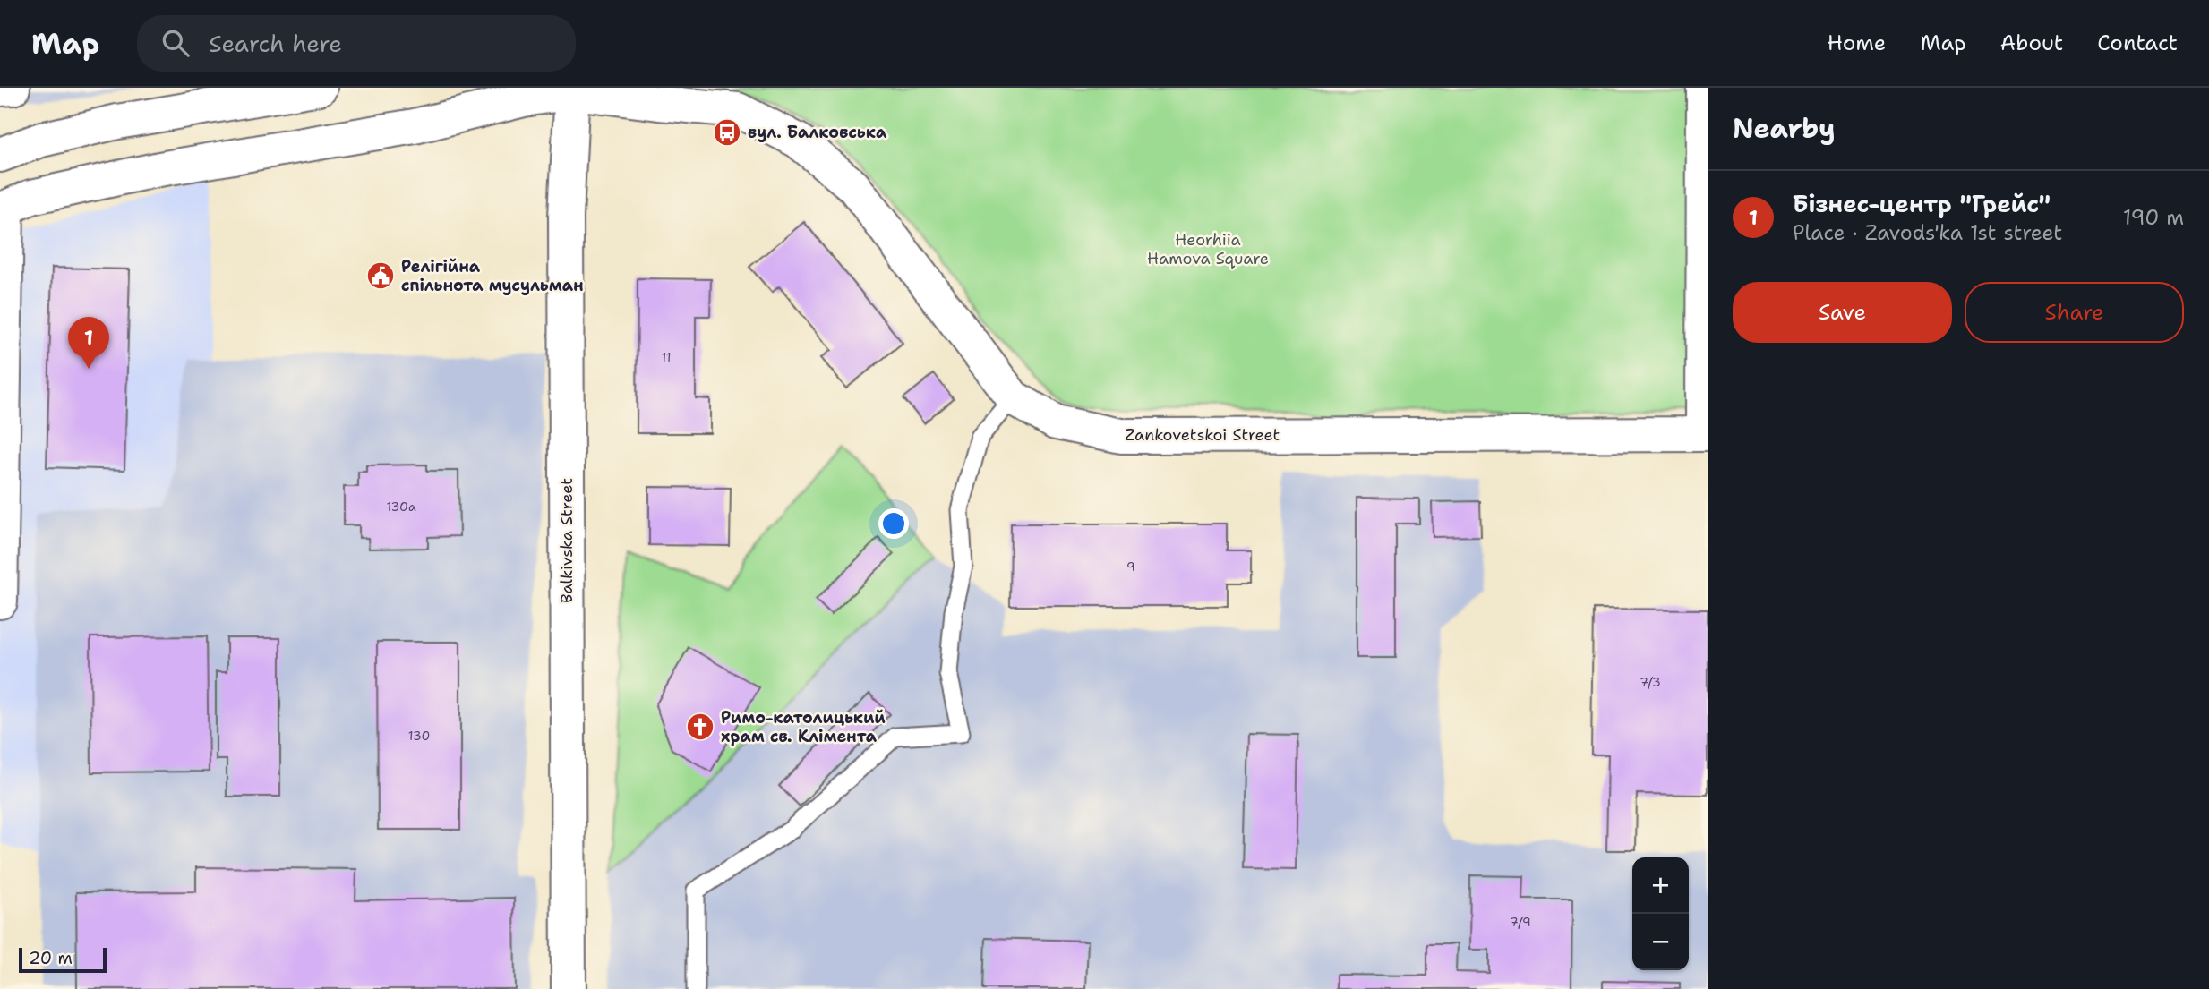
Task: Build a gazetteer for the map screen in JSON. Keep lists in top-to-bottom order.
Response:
{
  "streets": {
    "street": ["Zankovetskoi Street", "Balkivska Street"]
  },
  "crossings": [
    ["Zankovetskoi Street", "Balkivska Street"]
  ],
  "parks": ["Heorhiia Hamova Square"],
  "places": {
    "bus stop": ["вул. Балковська"],
    "public building": ["Релігійна спільнота мусульман"],
    "church": ["Римо-католицький храм св. Клімента"]
  },
  "house_numbers": [
    "11",
    "130а",
    "9",
    "7/3",
    "130",
    "7/9"
  ],
  "scale_bar": "20 m",
  "page": {
    "header": "Map",
    "search": "Search here",
    "nav": [
      "Home",
      "Map",
      "About",
      "Contact"
    ],
    "heading": "Nearby",
    "list": [
      {
        "mark": "1",
        "name": "Бізнес-центр \"Грейс\"",
        "note": "Place · Zavods'ka 1st street",
        "value": "190 m"
      }
    ],
    "buttons": ["Save", "Share"],
    "pins": "1",
    "map_buttons": ["+", "−"],
    "scale": "20 m"
  }
}
